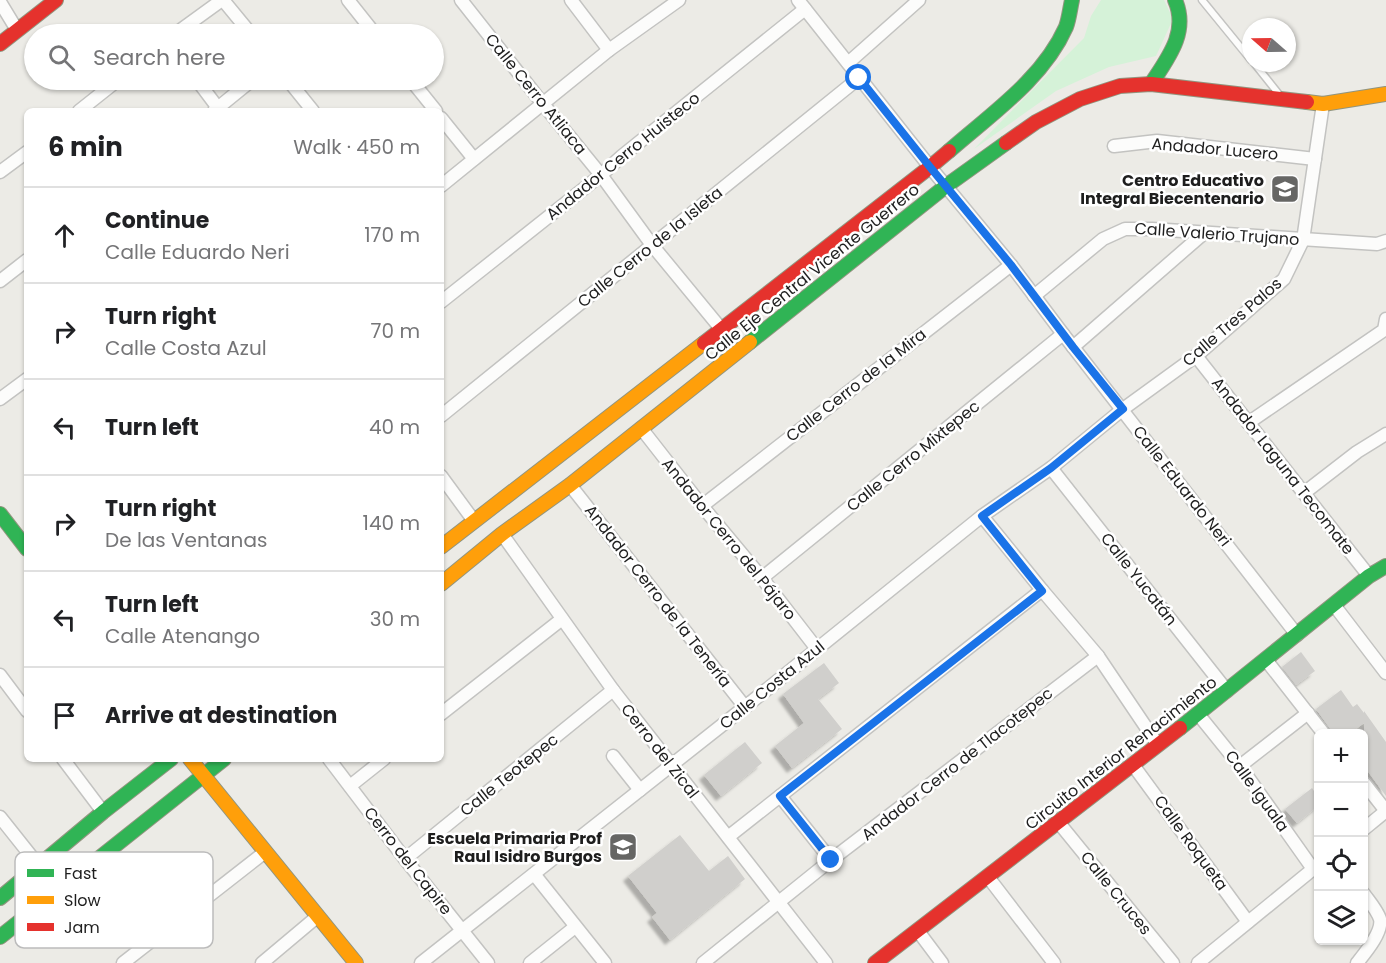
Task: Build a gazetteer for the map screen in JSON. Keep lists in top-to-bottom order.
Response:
{
  "streets": {
    "main road": ["Calle Eje Central Vicente Guerrero", "Circuito Interior Renacimiento"],
    "street": [
      "Calle Cerro Atliaca",
      "Andador Lucero",
      "Andador Cerro Huisteco",
      "Calle Valerio Trujano",
      "Calle Cerro de la Isleta",
      "Calle Tres Palos",
      "Calle Cerro de la Mira",
      "Calle Cerro Mixtepec",
      "Andador Laguna Tecomate",
      "Calle Eduardo Neri",
      "Andador Cerro del Pájaro",
      "Calle Yucatán",
      "Andador Cerro de la Tenería",
      "Calle Costa Azul",
      "Cerro del Zical",
      "Andador Cerro de Tlacotepec",
      "Calle Teotepec",
      "Calle Iguala",
      "Calle Roqueta",
      "Cerro del Capire",
      "Calle Cruces"
    ]
  },
  "crossings": [
    ["Calle Cerro Atliaca", "Andador Cerro Huisteco"],
    ["Calle Cerro Atliaca", "Calle Cerro de la Isleta"],
    ["Calle Cerro Atliaca", "Calle Eje Central Vicente Guerrero"],
    ["Andador Lucero", "Calle Tres Palos"],
    ["Andador Cerro Huisteco", "Calle Eduardo Neri"],
    ["Calle Valerio Trujano", "Calle Tres Palos"],
    ["Calle Valerio Trujano", "Calle Eduardo Neri"],
    ["Calle Cerro de la Isleta", "Calle Eduardo Neri"],
    ["Calle Eje Central Vicente Guerrero", "Calle Tres Palos"],
    ["Calle Eje Central Vicente Guerrero", "Calle Eduardo Neri"],
    ["Calle Eje Central Vicente Guerrero", "Andador Cerro del Pájaro"],
    ["Calle Eje Central Vicente Guerrero", "Andador Cerro de la Tenería"],
    ["Calle Eje Central Vicente Guerrero", "Cerro del Zical"],
    ["Calle Tres Palos", "Andador Laguna Tecomate"],
    ["Calle Tres Palos", "Calle Eduardo Neri"],
    ["Calle Tres Palos", "Calle Costa Azul"],
    ["Calle Cerro de la Mira", "Calle Eduardo Neri"],
    ["Calle Cerro de la Mira", "Andador Cerro del Pájaro"],
    ["Calle Cerro Mixtepec", "Calle Eduardo Neri"],
    ["Calle Cerro Mixtepec", "Andador Cerro del Pájaro"],
    ["Andador Laguna Tecomate", "Circuito Interior Renacimiento"],
    ["Calle Eduardo Neri", "Calle Costa Azul"],
    ["Calle Eduardo Neri", "Circuito Interior Renacimiento"],
    ["Andador Cerro del Pájaro", "Calle Costa Azul"],
    ["Calle Yucatán", "Calle Costa Azul"],
    ["Calle Yucatán", "Circuito Interior Renacimiento"],
    ["Andador Cerro de la Tenería", "Calle Costa Azul"],
    ["Calle Costa Azul", "Cerro del Zical"],
    ["Calle Costa Azul", "Cerro del Capire"],
    ["Cerro del Zical", "Andador Cerro de Tlacotepec"],
    ["Cerro del Zical", "Calle Teotepec"],
    ["Circuito Interior Renacimiento", "Calle Iguala"],
    ["Circuito Interior Renacimiento", "Calle Roqueta"],
    ["Circuito Interior Renacimiento", "Calle Cruces"],
    ["Calle Teotepec", "Cerro del Capire"]
  ],
  "places": {
    "school or university": ["Centro Educativo Integral Biecentenario", "Escuela Primaria Prof Raul Isidro Burgos"]
  },
  "legend": ["Fast", "Slow", "Jam"],
  "north": "left",
  "page": {
    "search": "Search here",
    "heading": ["6 min", "Walk · 450 m"],
    "list": [
      ["Continue", "Calle Eduardo Neri", "170 m"],
      ["Turn right", "Calle Costa Azul", "70 m"],
      ["Turn left", "40 m"],
      ["Turn right", "De las Ventanas", "140 m"],
      ["Turn left", "Calle Atenango", "30 m"],
      "Arrive at destination"
    ],
    "map_buttons": ["+", "−"]
  }
}
